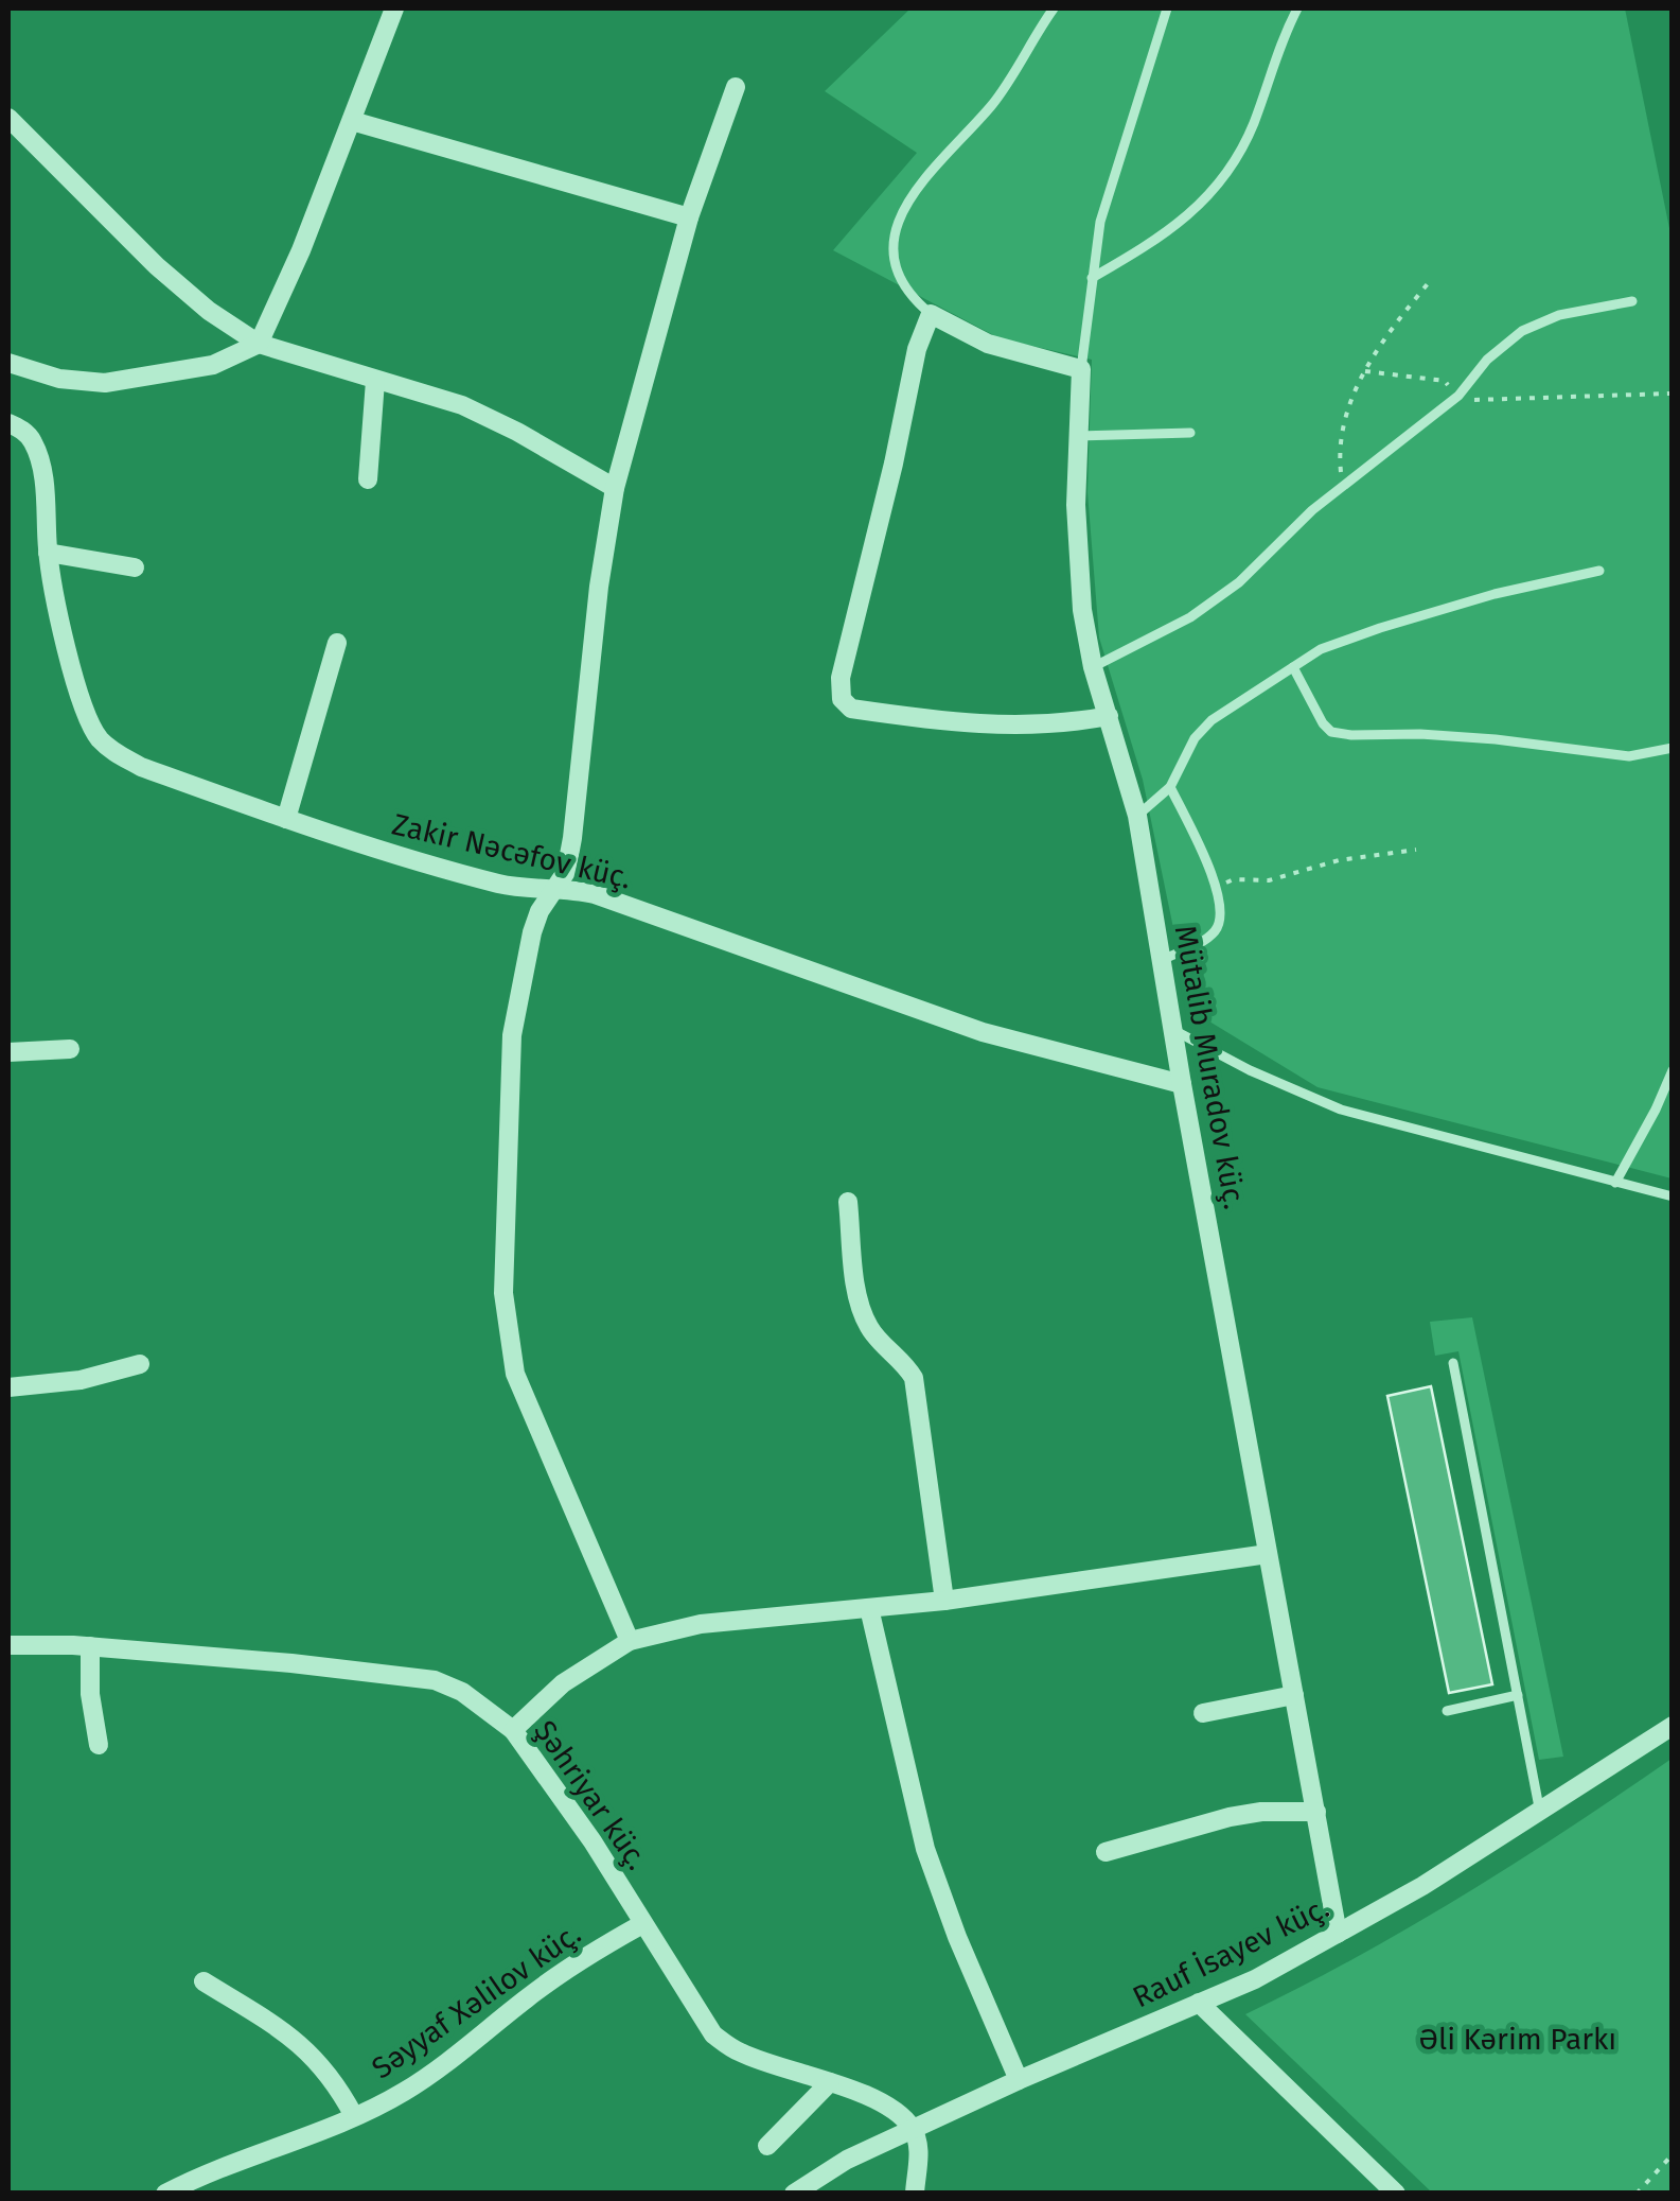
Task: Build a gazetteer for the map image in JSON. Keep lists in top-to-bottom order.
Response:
{
  "streets": {
    "street": [
      "Zakir Nəcəfov küç.",
      "Mütalib Muradov küç.",
      "Şəhriyar küç.",
      "Rauf İsayev küç.",
      "Səyyaf Xəlilov küç."
    ]
  },
  "crossings": [
    ["Zakir Nəcəfov küç.", "Mütalib Muradov küç."],
    ["Mütalib Muradov küç.", "Rauf İsayev küç."],
    ["Şəhriyar küç.", "Rauf İsayev küç."],
    ["Şəhriyar küç.", "Səyyaf Xəlilov küç."]
  ],
  "parks": ["Əli Kərim Parkı"]
}
